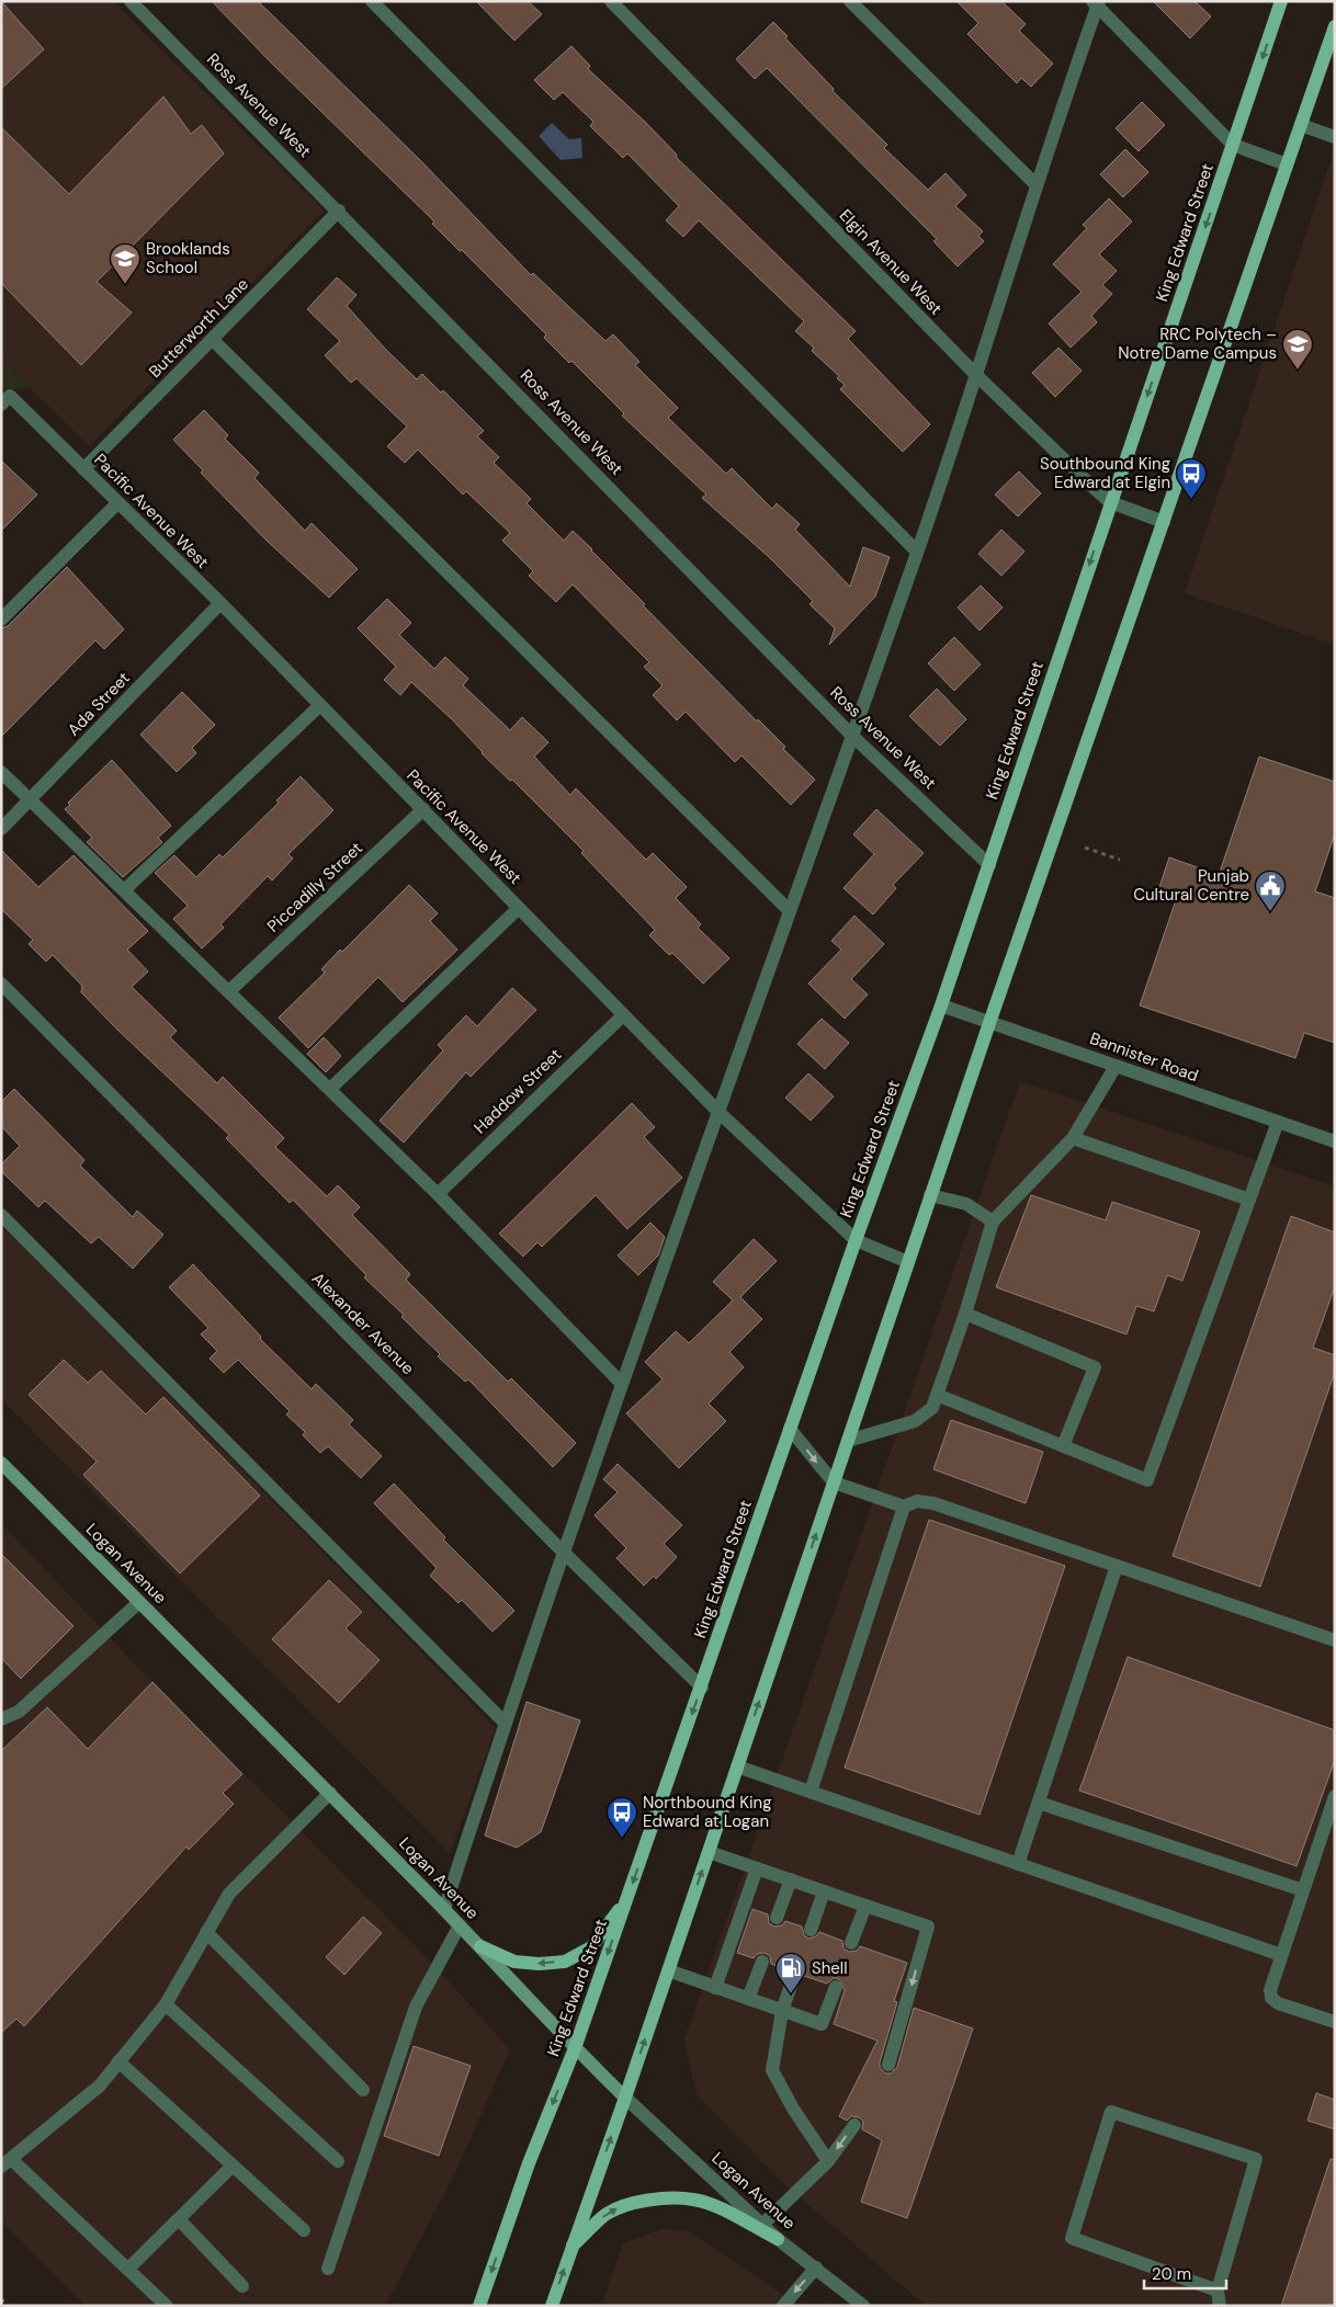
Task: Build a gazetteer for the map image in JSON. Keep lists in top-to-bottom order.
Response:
{
  "streets": {
    "main road": ["King Edward Street", "Logan Avenue"],
    "street": [
      "Ross Avenue West",
      "Elgin Avenue West",
      "Butterworth Lane",
      "Pacific Avenue West",
      "Ada Street",
      "Piccadilly Street",
      "Bannister Road",
      "Haddow Street",
      "Alexander Avenue"
    ]
  },
  "crossings": [
    ["Ross Avenue West", "King Edward Street"],
    ["Ross Avenue West", "Butterworth Lane"],
    ["King Edward Street", "Elgin Avenue West"],
    ["King Edward Street", "Pacific Avenue West"],
    ["King Edward Street", "Bannister Road"],
    ["King Edward Street", "Alexander Avenue"],
    ["King Edward Street", "Logan Avenue"],
    ["Butterworth Lane", "Pacific Avenue West"],
    ["Pacific Avenue West", "Ada Street"],
    ["Pacific Avenue West", "Piccadilly Street"],
    ["Pacific Avenue West", "Haddow Street"]
  ],
  "places": {
    "school or university": ["Brooklands School", "RRC Polytech – Notre Dame Campus"],
    "bus stop": ["Southbound King Edward at Elgin", "Northbound King Edward at Logan"],
    "public building": ["Punjab Cultural Centre"],
    "fuel station": ["Shell"]
  },
  "scale_bar": "20 m"
}
